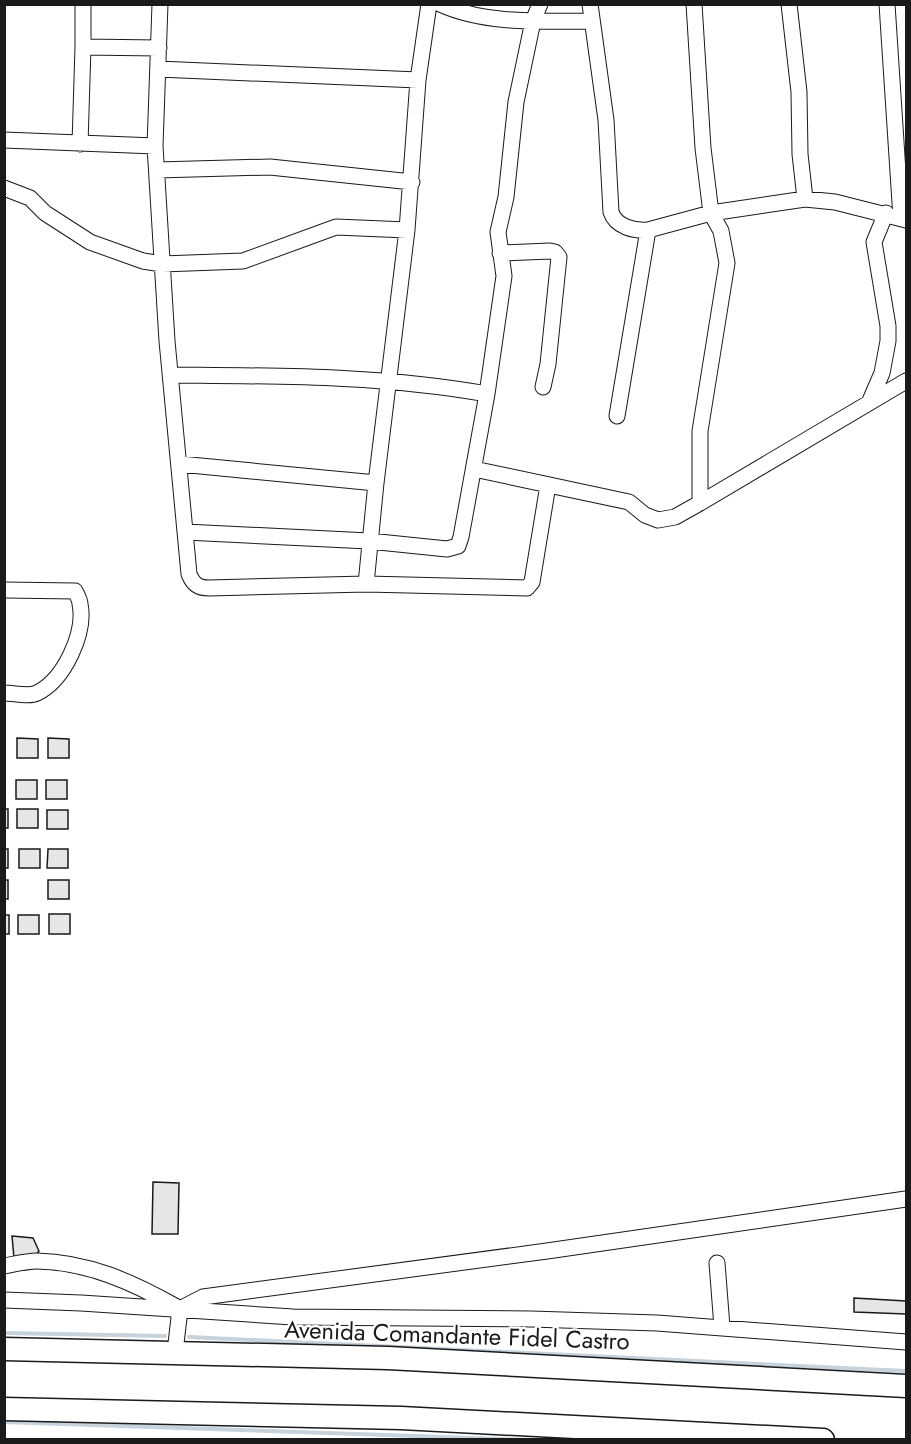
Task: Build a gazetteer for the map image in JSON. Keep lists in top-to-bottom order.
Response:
{
  "streets": {
    "highway": ["Avenida Comandante Fidel Castro"]
  }
}
